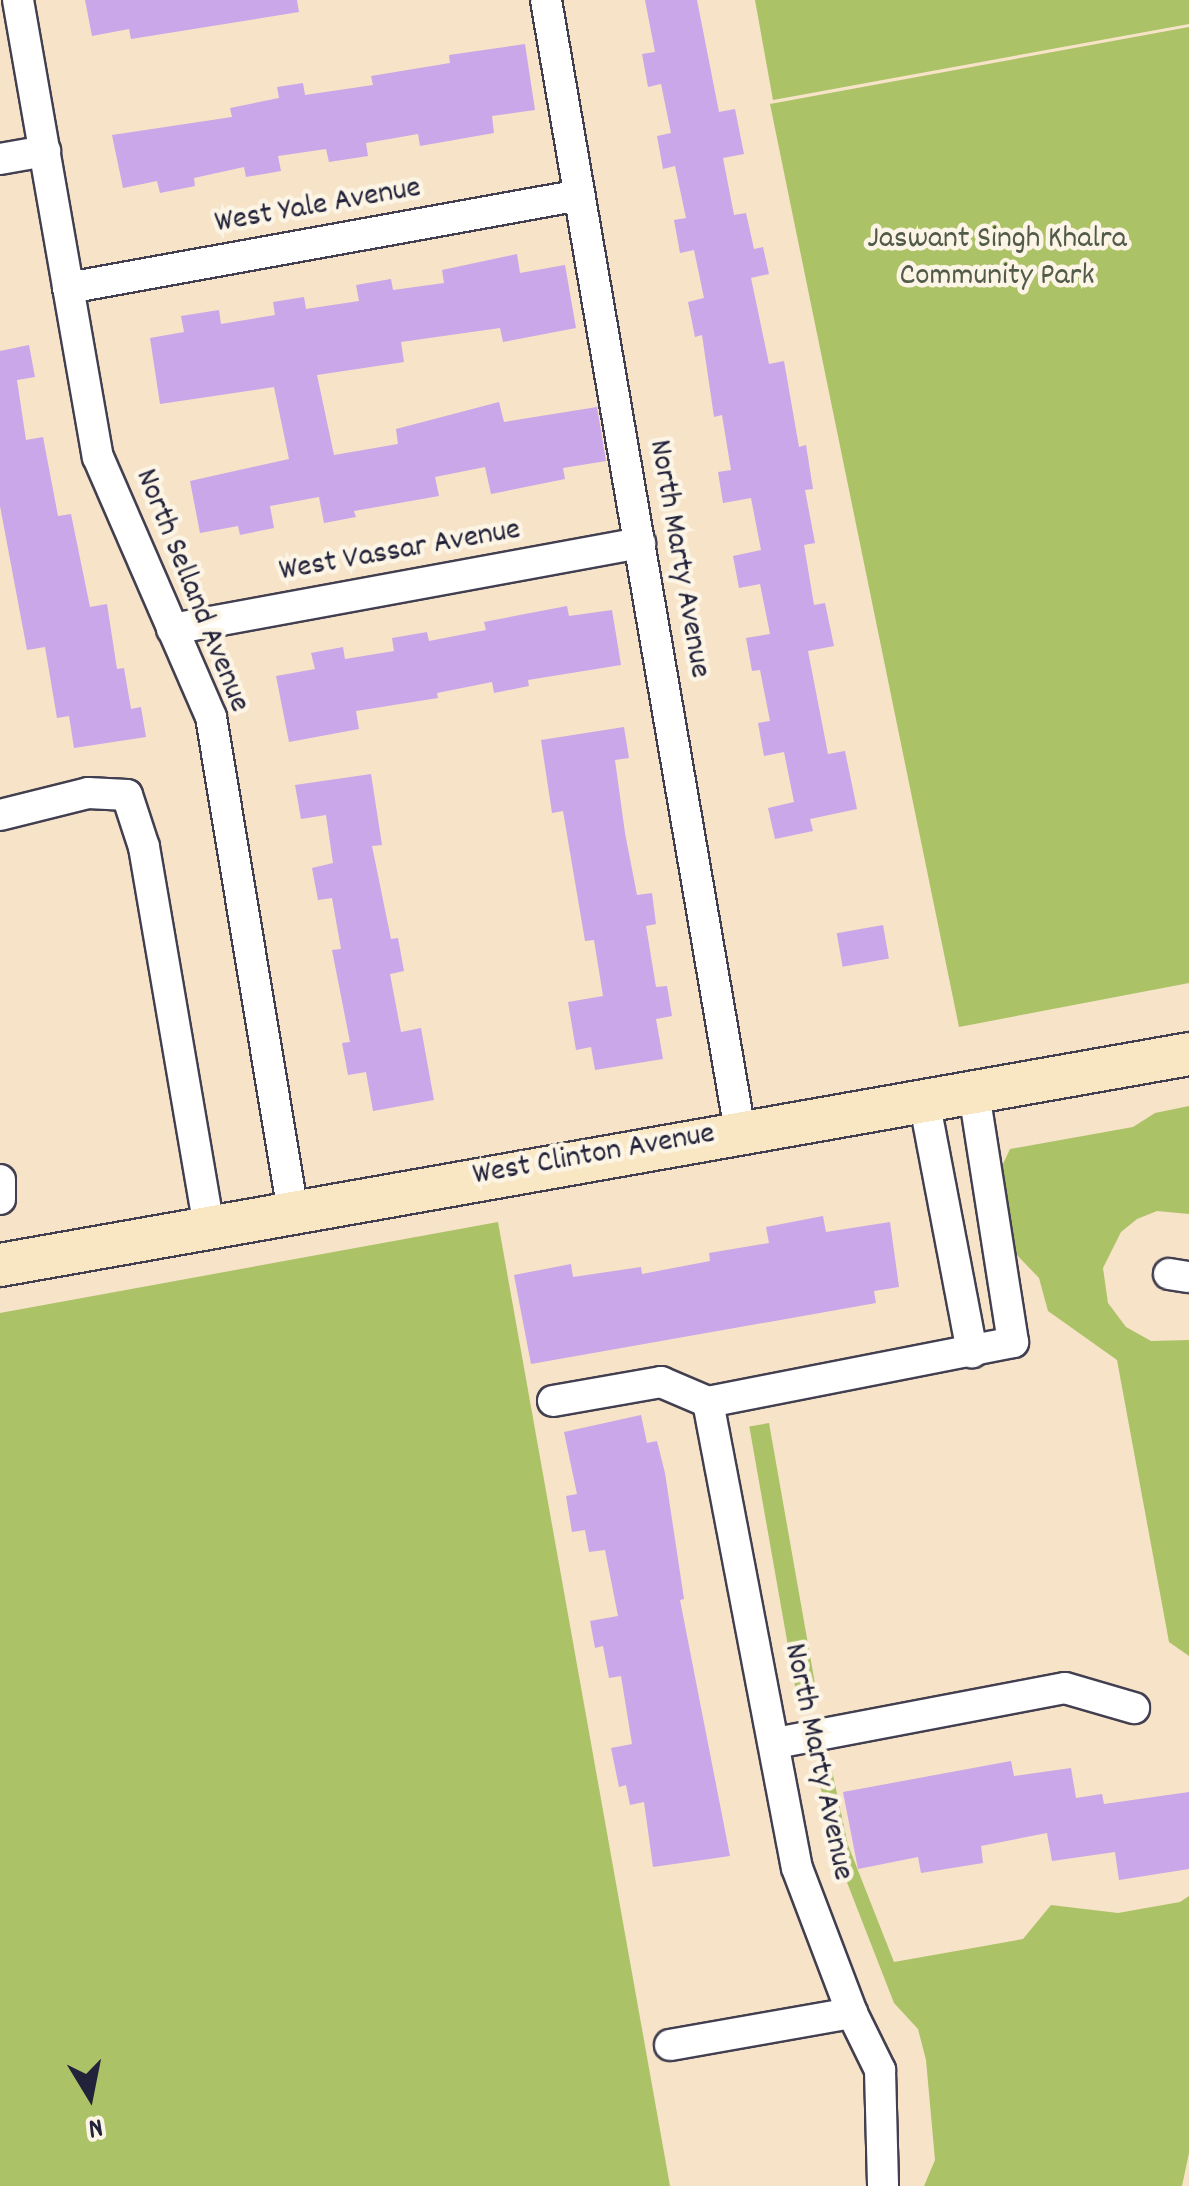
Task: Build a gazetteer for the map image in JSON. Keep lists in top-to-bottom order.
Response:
{
  "streets": {
    "main road": ["West Clinton Avenue"],
    "street": [
      "West Yale Avenue",
      "West Vassar Avenue",
      "North Marty Avenue",
      "North Selland Avenue"
    ]
  },
  "crossings": [
    ["West Yale Avenue", "North Marty Avenue"],
    ["West Yale Avenue", "North Selland Avenue"],
    ["West Vassar Avenue", "North Marty Avenue"],
    ["West Vassar Avenue", "North Selland Avenue"],
    ["North Marty Avenue", "West Clinton Avenue"],
    ["North Selland Avenue", "West Clinton Avenue"]
  ],
  "parks": ["Jaswant Singh Khalra Community Park"],
  "north": "bottom"
}
